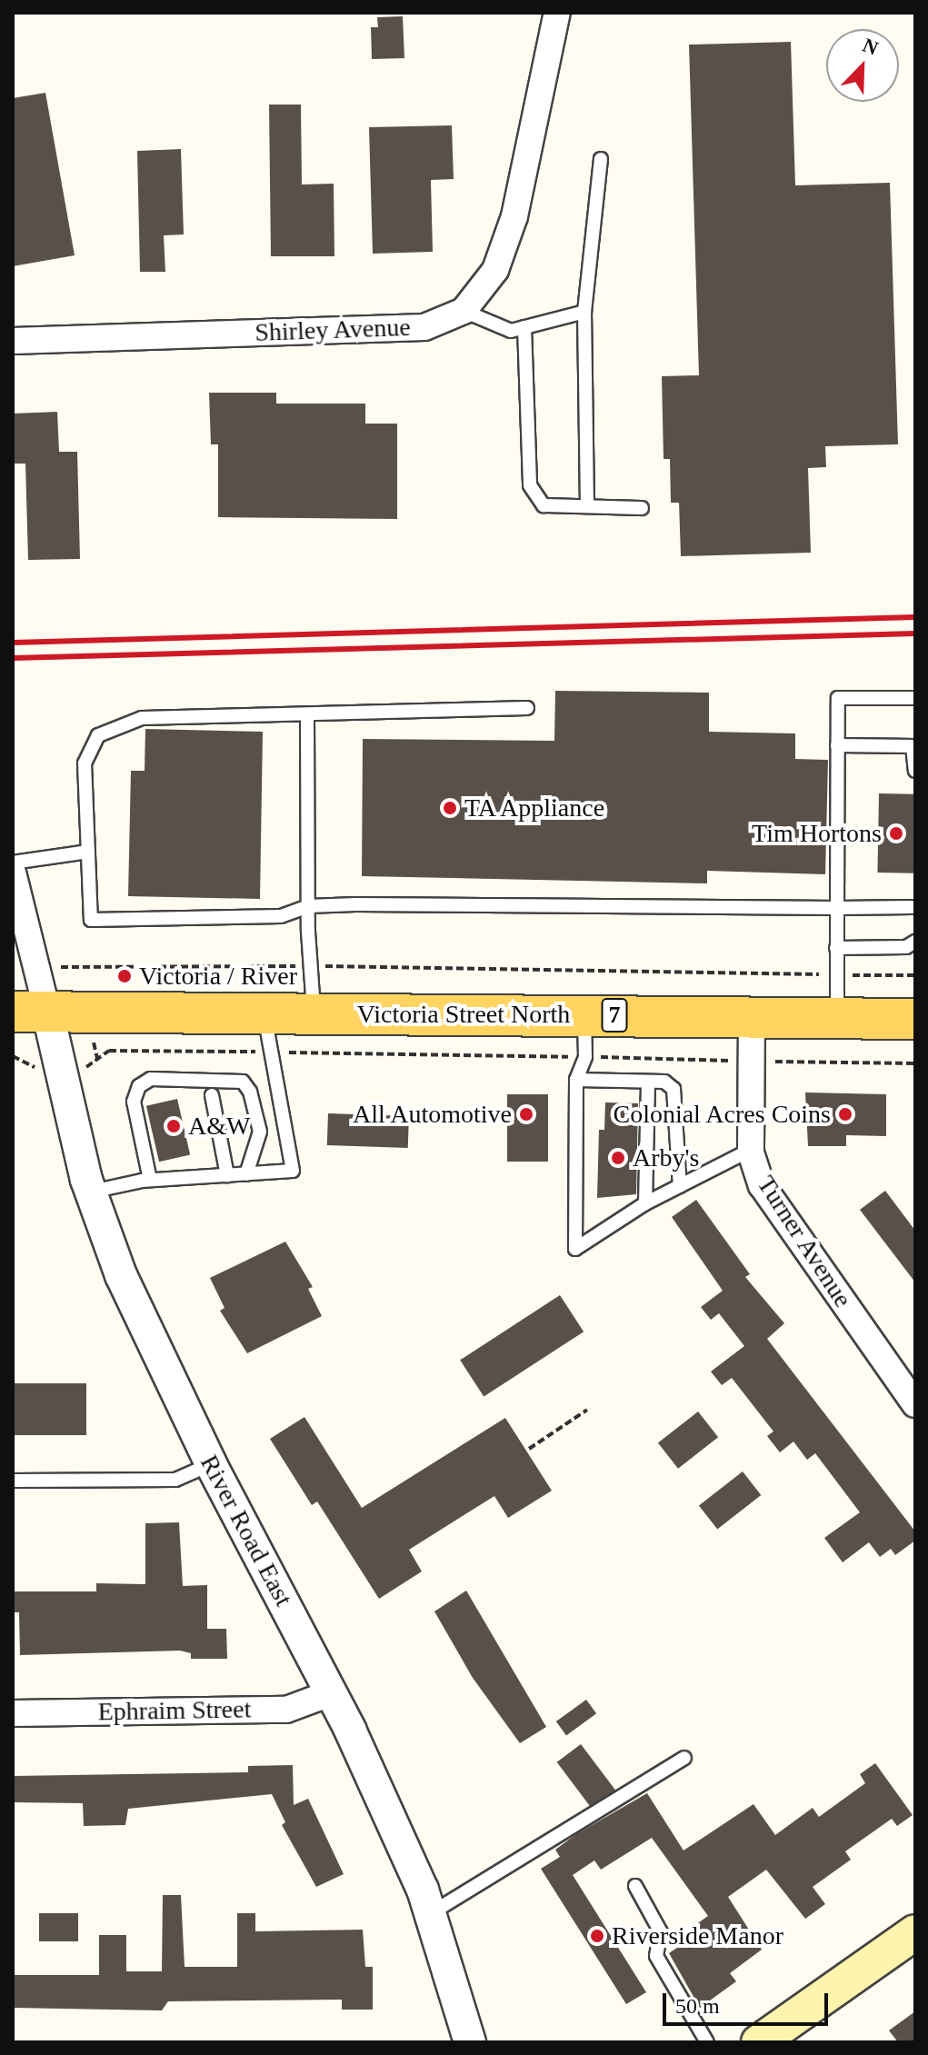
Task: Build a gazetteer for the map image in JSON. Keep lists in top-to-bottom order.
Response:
{
  "streets": {
    "main road": ["Victoria Street North", "7"],
    "street": [
      "Shirley Avenue",
      "Turner Avenue",
      "River Road East",
      "Ephraim Street"
    ]
  },
  "crossings": [
    ["Victoria Street North", "Turner Avenue"],
    ["Victoria Street North", "River Road East"],
    ["River Road East", "Ephraim Street"]
  ],
  "places": [
    "TA Appliance",
    "Tim Hortons",
    "Victoria / River",
    "All Automotive",
    "Colonial Acres Coins",
    "A&W",
    "Arby's",
    "Riverside Manor"
  ],
  "scale_bar": "50 m",
  "north": "top right"
}
